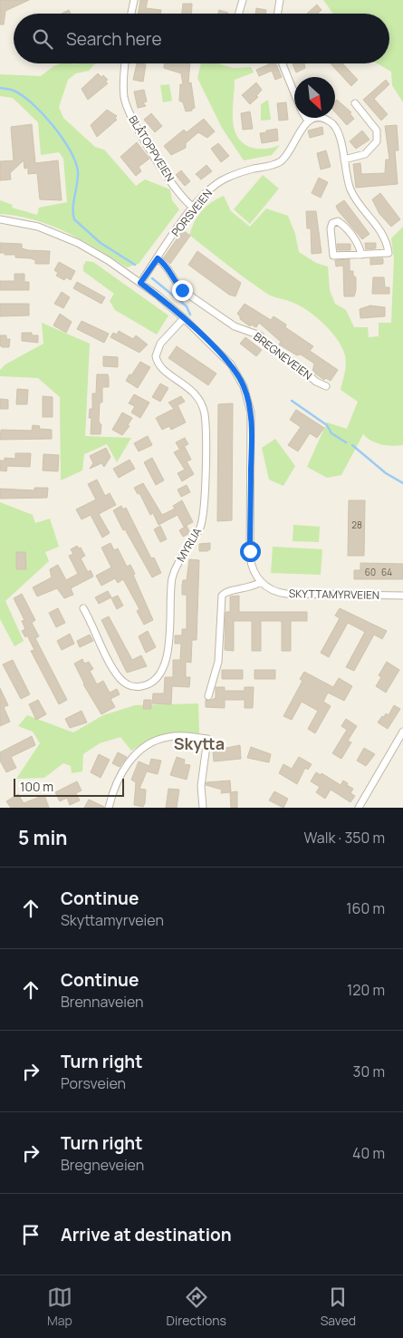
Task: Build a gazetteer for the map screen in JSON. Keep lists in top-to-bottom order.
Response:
{
  "streets": {
    "street": [
      "BLÅTOPPVEIEN",
      "PORSVEIEN",
      "BREGNEVEIEN",
      "MYRLIA",
      "SKYTTAMYRVEIEN"
    ]
  },
  "crossings": [
    ["BLÅTOPPVEIEN", "PORSVEIEN"],
    ["PORSVEIEN", "BREGNEVEIEN"]
  ],
  "districts": ["Skytta"],
  "house_numbers": ["28", "60", "64"],
  "scale_bar": "100 m",
  "north": "bottom right",
  "page": {
    "search": "Search here",
    "scale": "100 m",
    "heading": ["5 min", "Walk · 350 m"],
    "list": [
      ["Continue", "Skyttamyrveien", "160 m"],
      ["Continue", "Brennaveien", "120 m"],
      ["Turn right", "Porsveien", "30 m"],
      ["Turn right", "Bregneveien", "40 m"],
      "Arrive at destination"
    ],
    "nav": ["Map", "Directions", "Saved"]
  }
}
